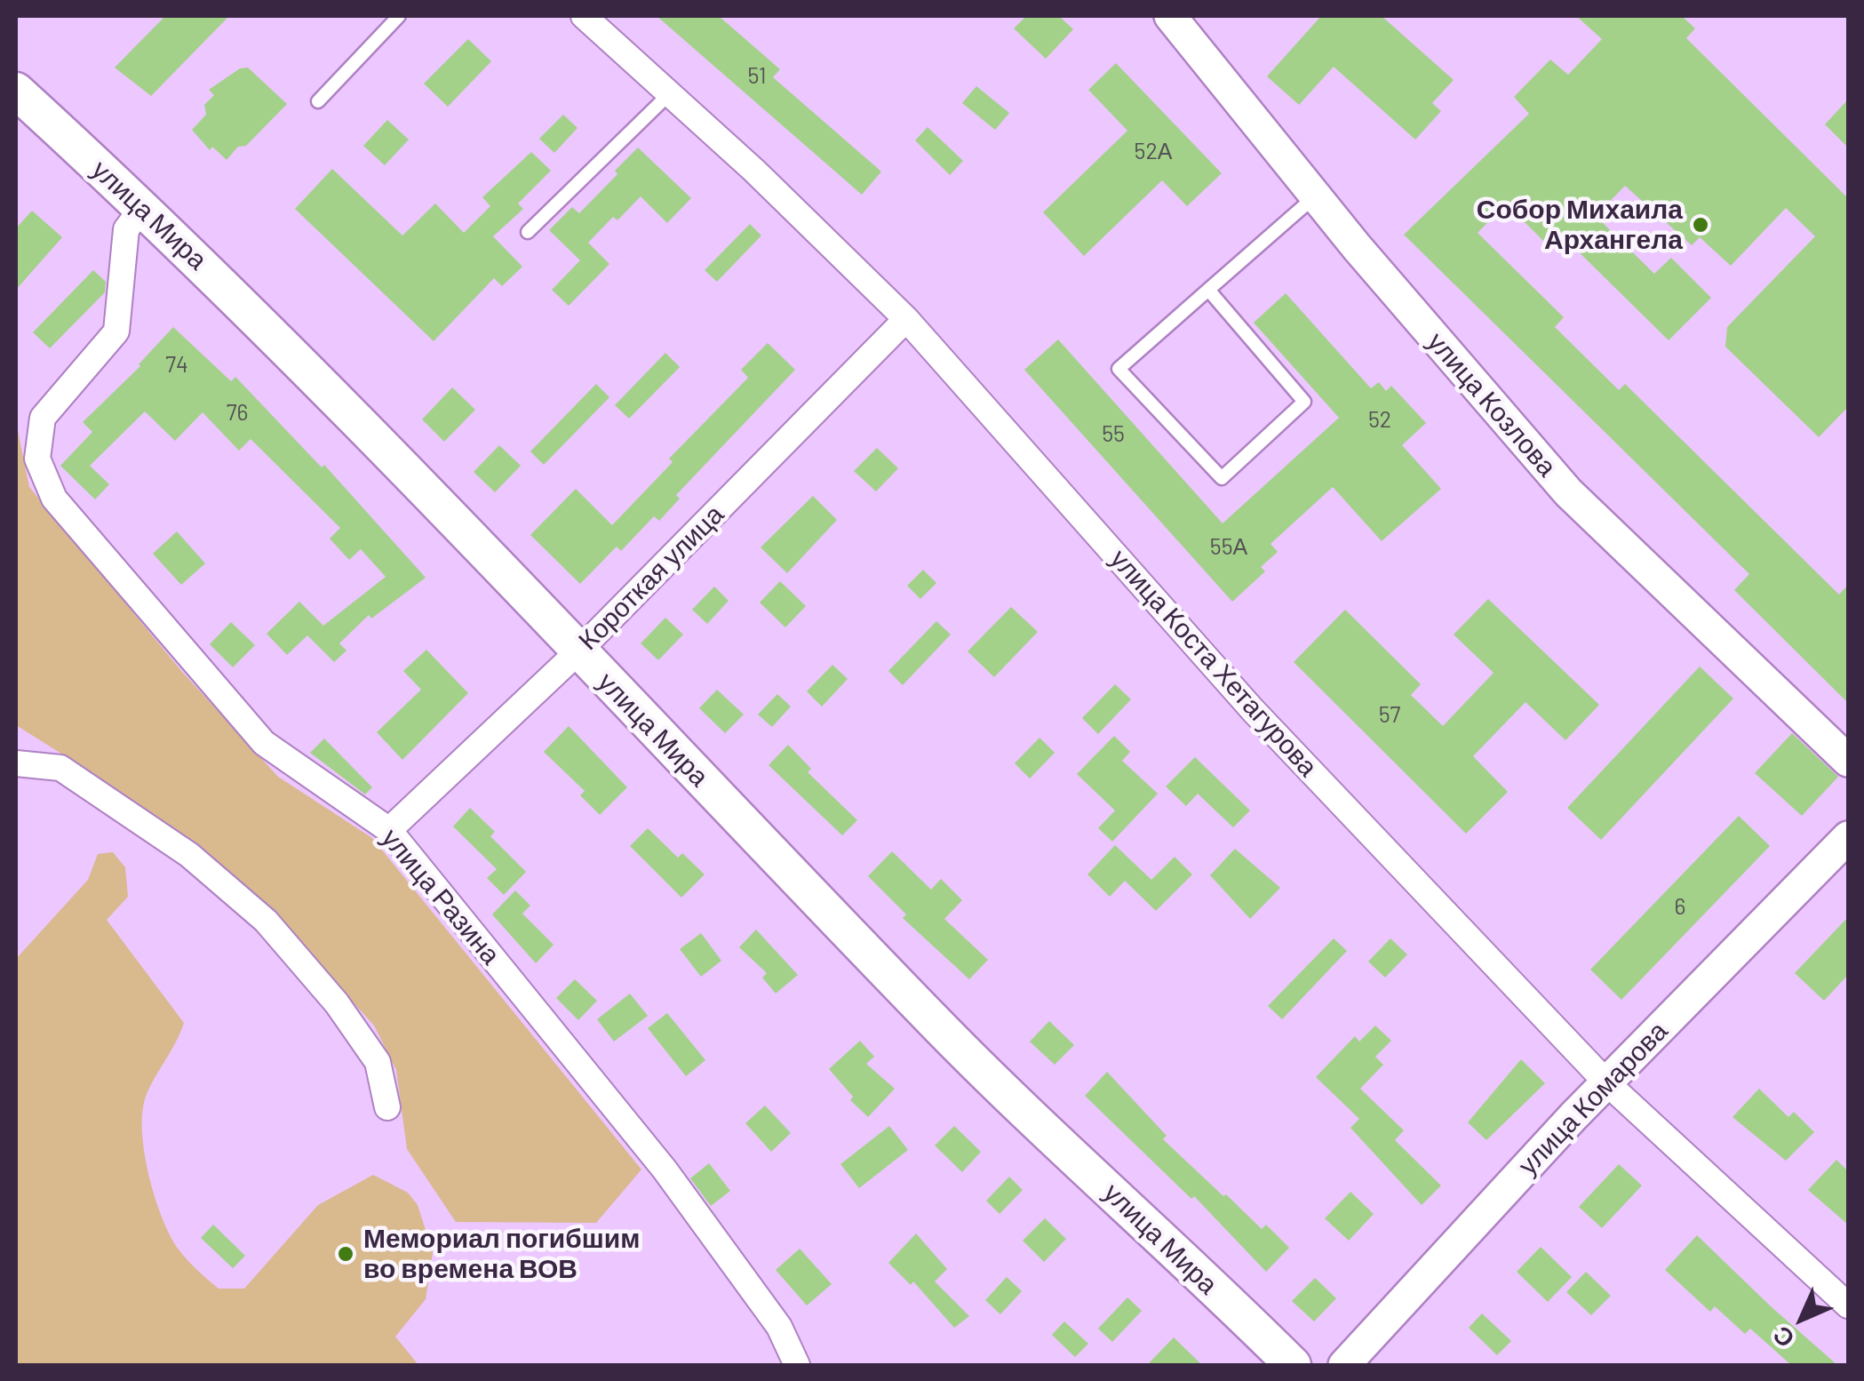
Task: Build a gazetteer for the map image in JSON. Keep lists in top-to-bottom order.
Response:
{
  "streets": {
    "main road": ["улица Мира"],
    "street": [
      "улица Козлова",
      "Короткая улица",
      "улица Коста Хетагурова",
      "улица Разина",
      "улица Комарова"
    ]
  },
  "crossings": [
    ["улица Мира", "Короткая улица"],
    ["улица Мира", "улица Разина"],
    ["Короткая улица", "улица Коста Хетагурова"],
    ["Короткая улица", "улица Разина"],
    ["улица Коста Хетагурова", "улица Комарова"]
  ],
  "places": ["Собор Михаила Архангела", "Мемориал погибшим во времена ВОВ"],
  "house_numbers": [
    "51",
    "52А",
    "74",
    "76",
    "52",
    "55",
    "55А",
    "57",
    "6"
  ],
  "north": "bottom left"
}
